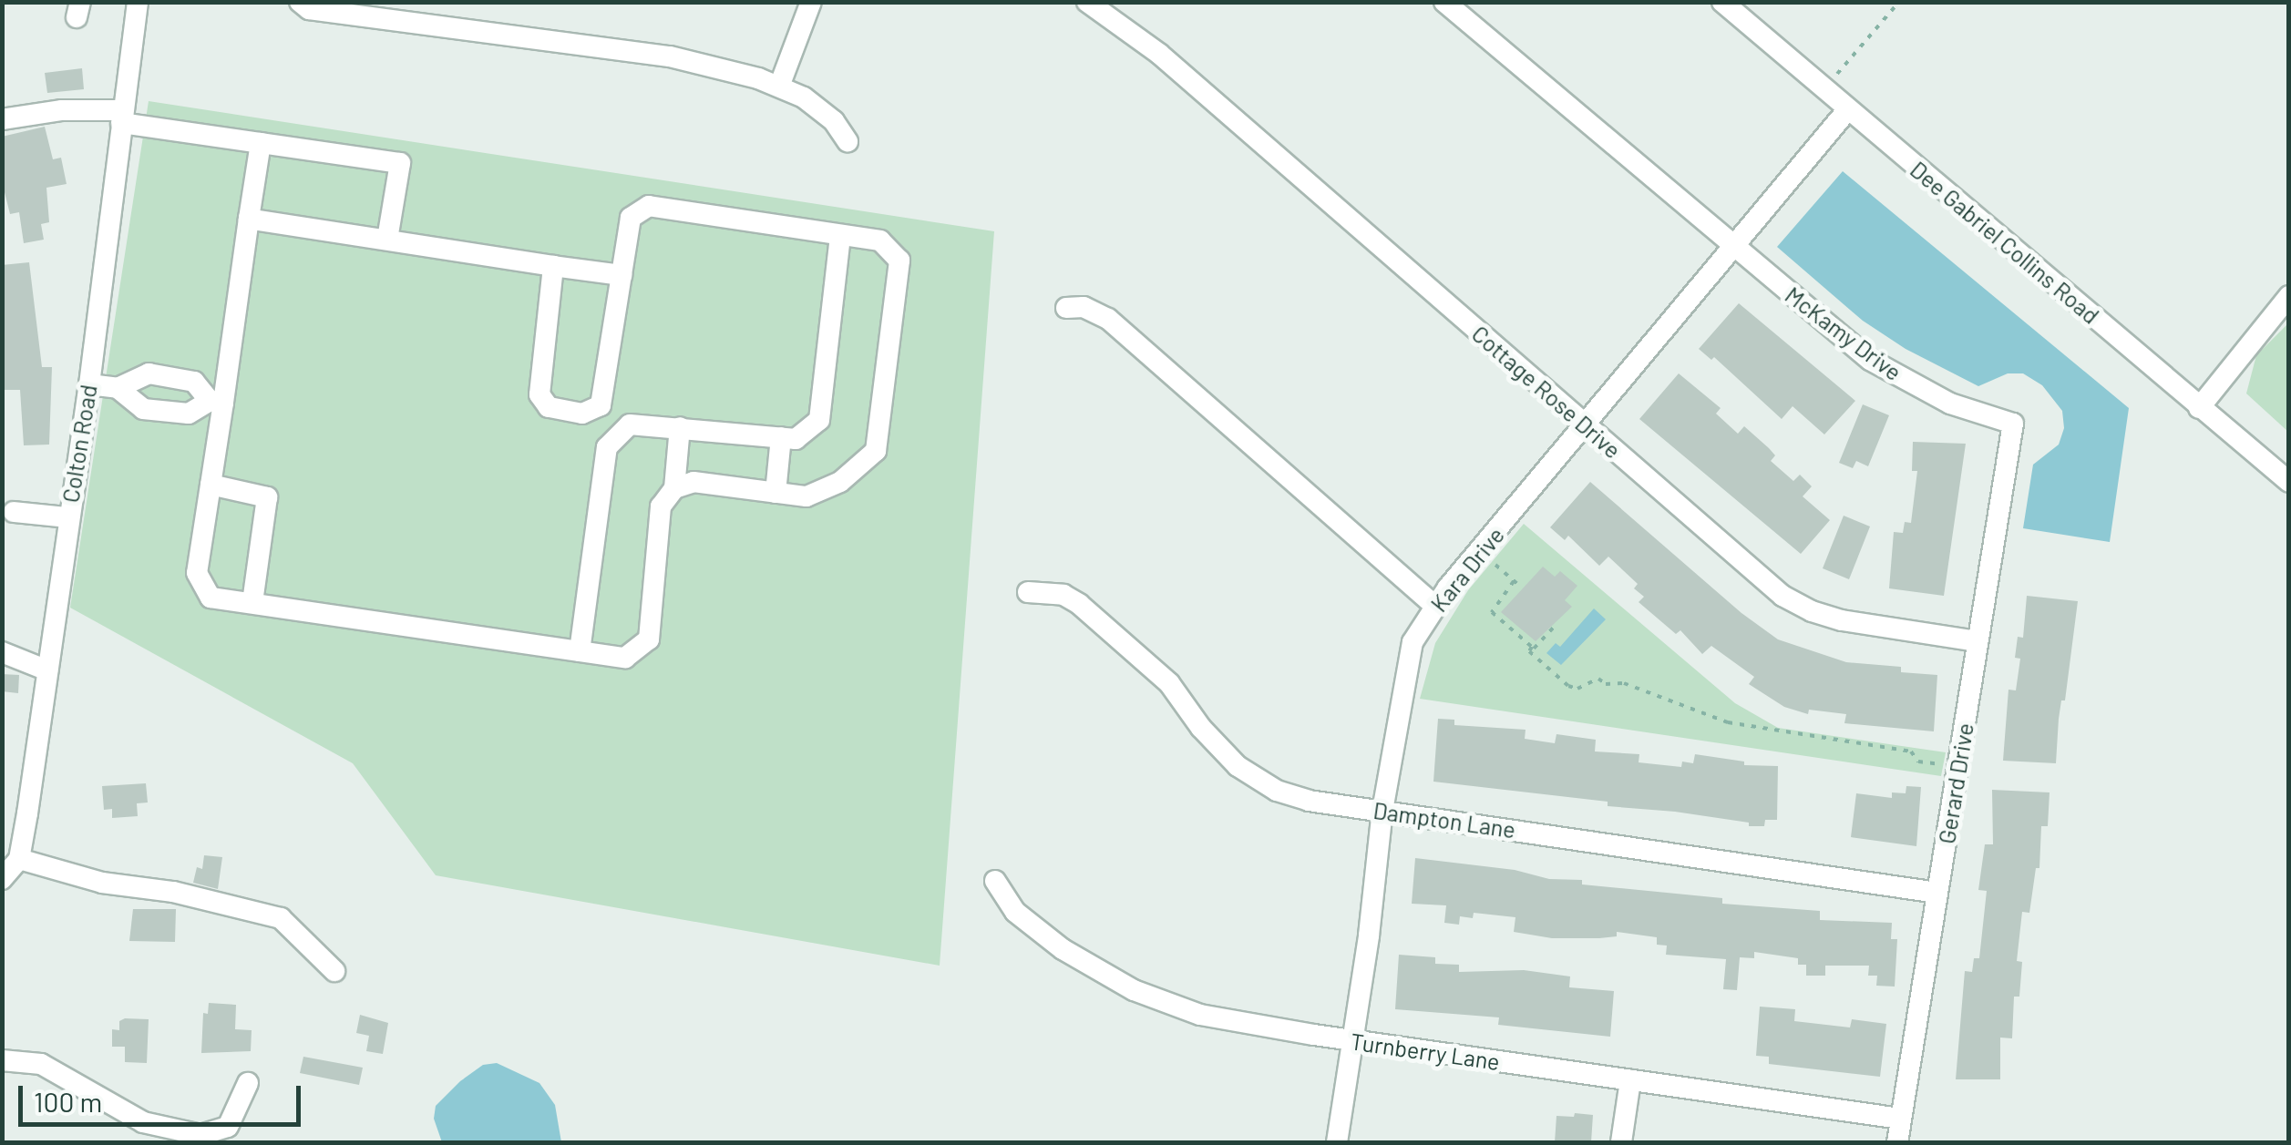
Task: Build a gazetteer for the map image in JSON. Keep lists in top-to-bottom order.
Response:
{
  "streets": {
    "street": [
      "Dee Gabriel Collins Road",
      "McKamy Drive",
      "Cottage Rose Drive",
      "Colton Road",
      "Kara Drive",
      "Gerard Drive",
      "Dampton Lane",
      "Turnberry Lane"
    ]
  },
  "crossings": [
    ["Dee Gabriel Collins Road", "Kara Drive"],
    ["McKamy Drive", "Kara Drive"],
    ["McKamy Drive", "Gerard Drive"],
    ["Cottage Rose Drive", "Kara Drive"],
    ["Cottage Rose Drive", "Gerard Drive"],
    ["Kara Drive", "Dampton Lane"],
    ["Kara Drive", "Turnberry Lane"],
    ["Gerard Drive", "Dampton Lane"],
    ["Gerard Drive", "Turnberry Lane"]
  ],
  "scale_bar": "100 m"
}
